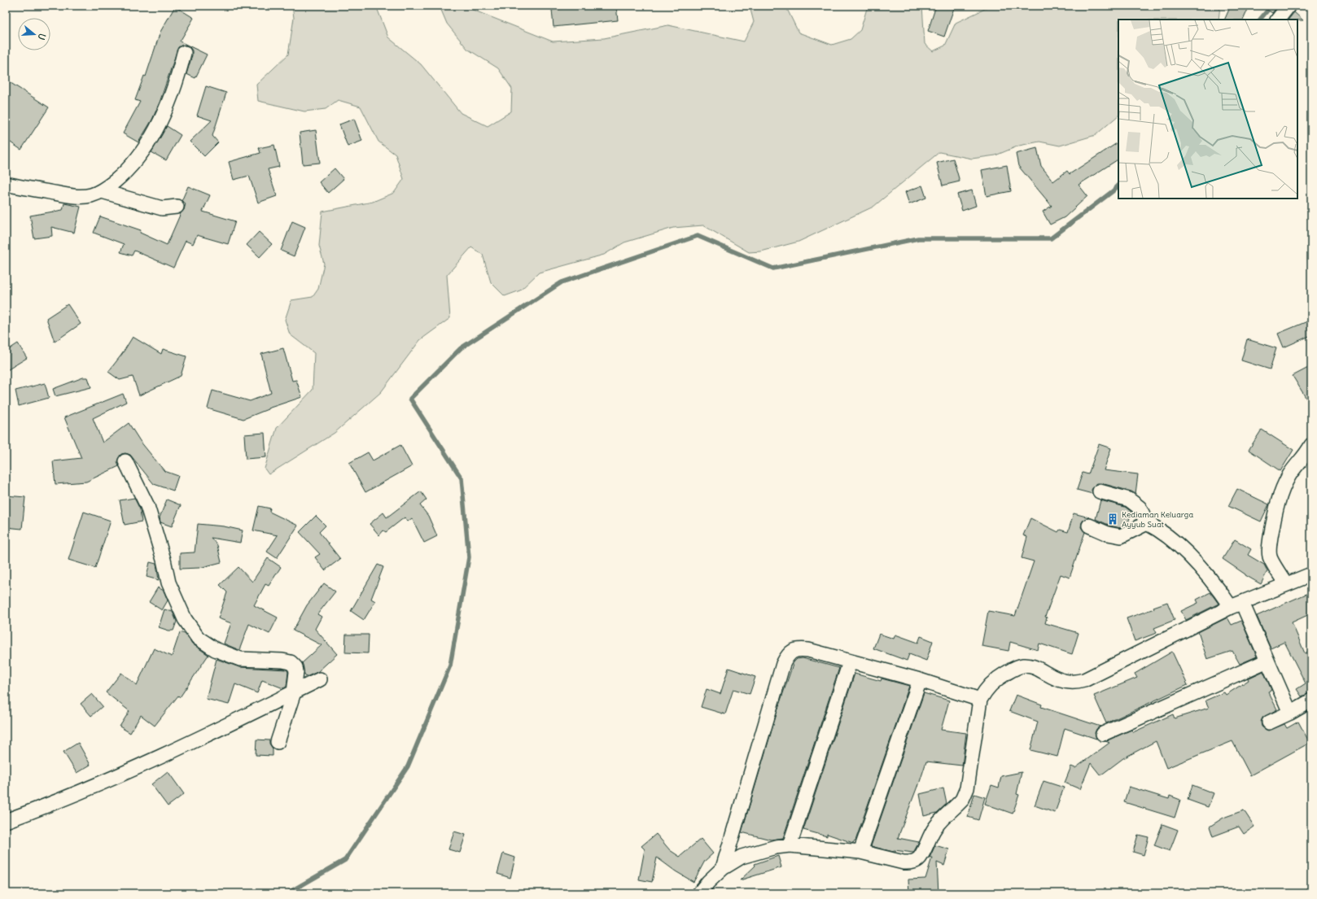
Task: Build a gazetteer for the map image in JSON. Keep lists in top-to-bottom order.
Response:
{
  "places": {
    "building": ["Kediaman Keluarga Ayyub Suat"]
  },
  "north": "right"
}
